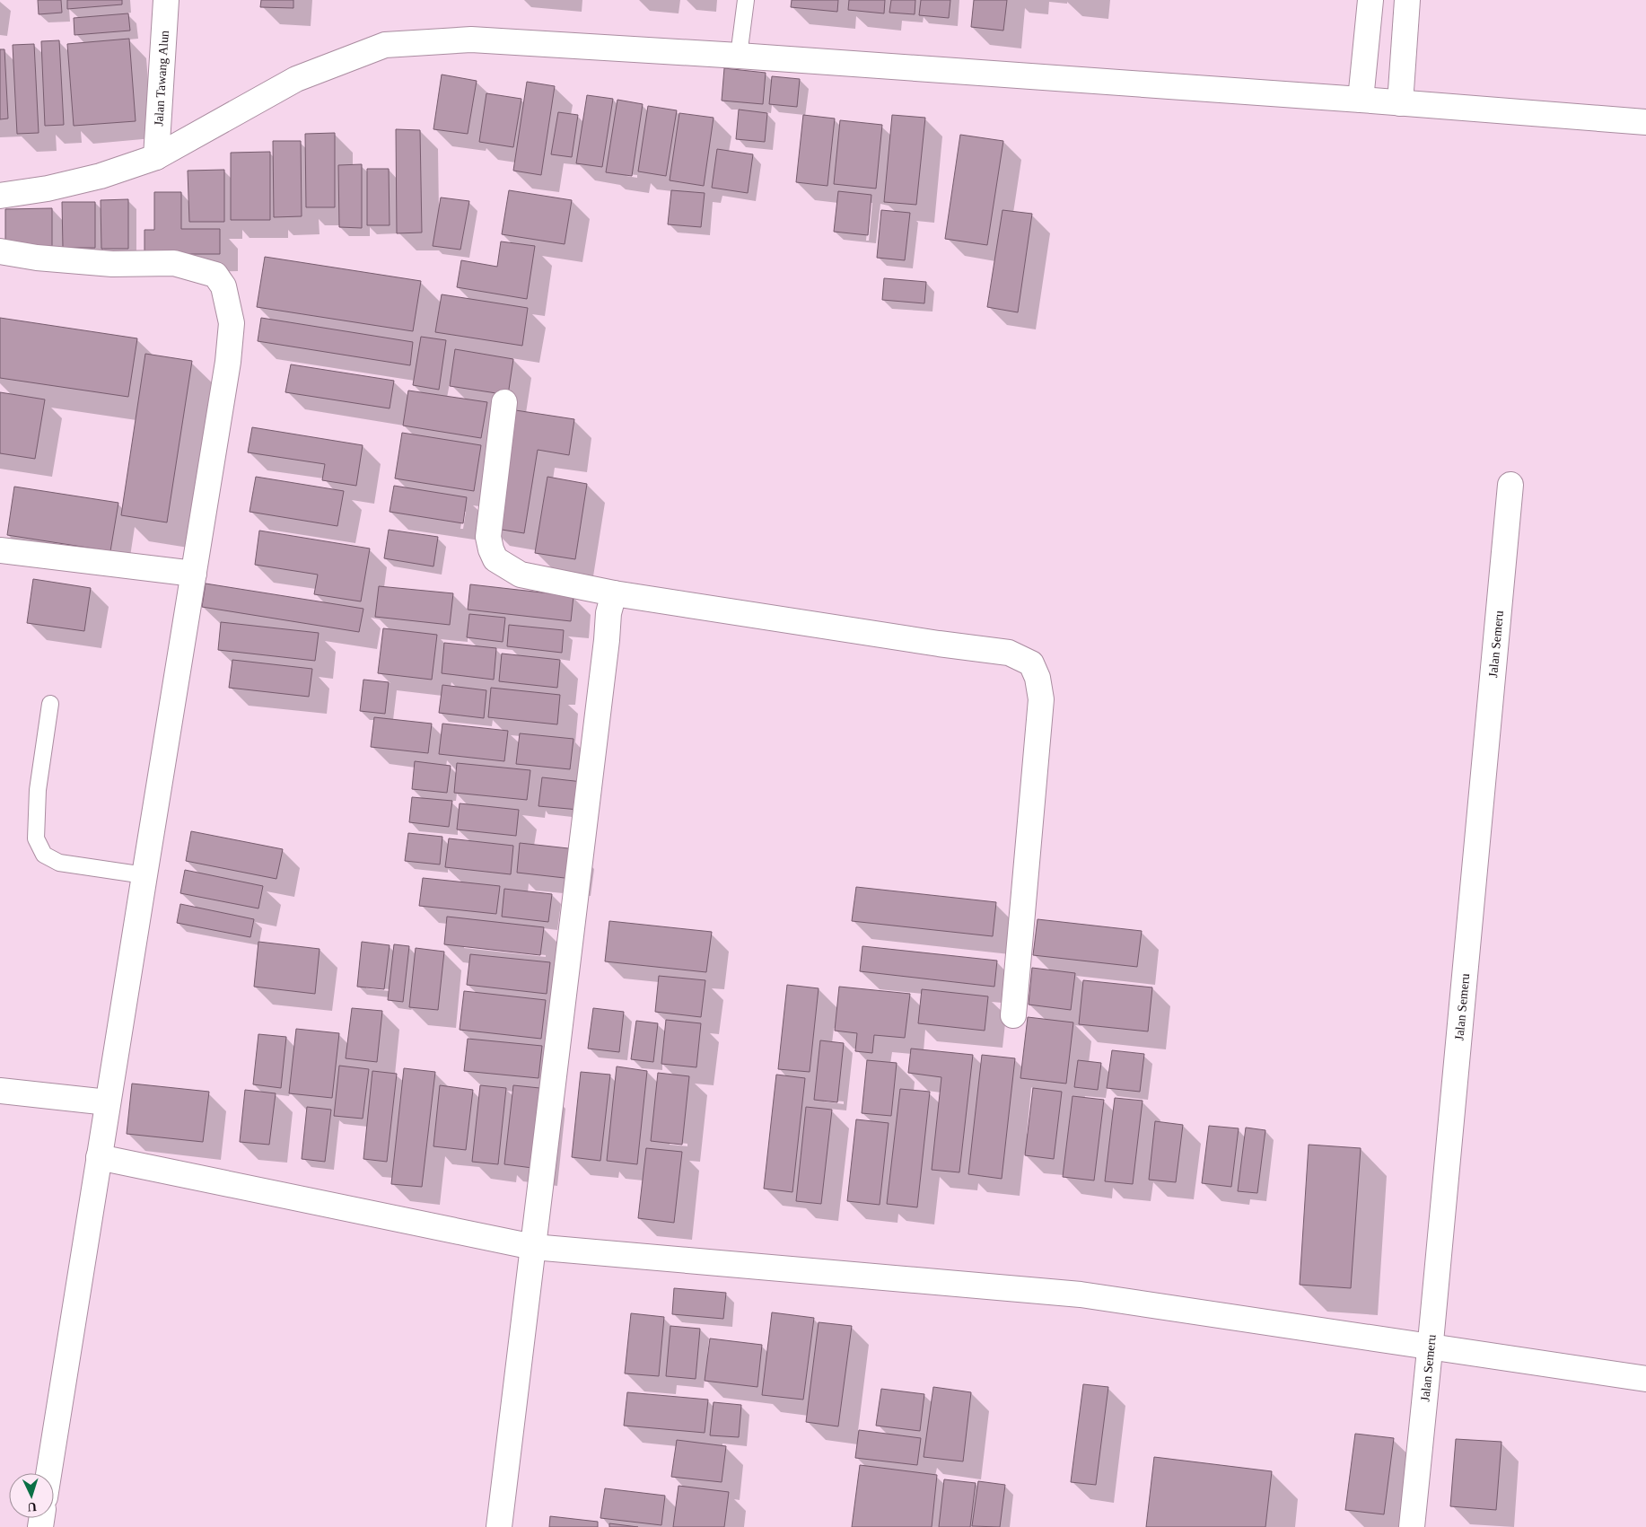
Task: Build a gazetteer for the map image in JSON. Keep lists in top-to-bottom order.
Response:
{
  "streets": {
    "street": ["Jalan Tawang Alun", "Jalan Semeru"]
  },
  "north": "bottom"
}
